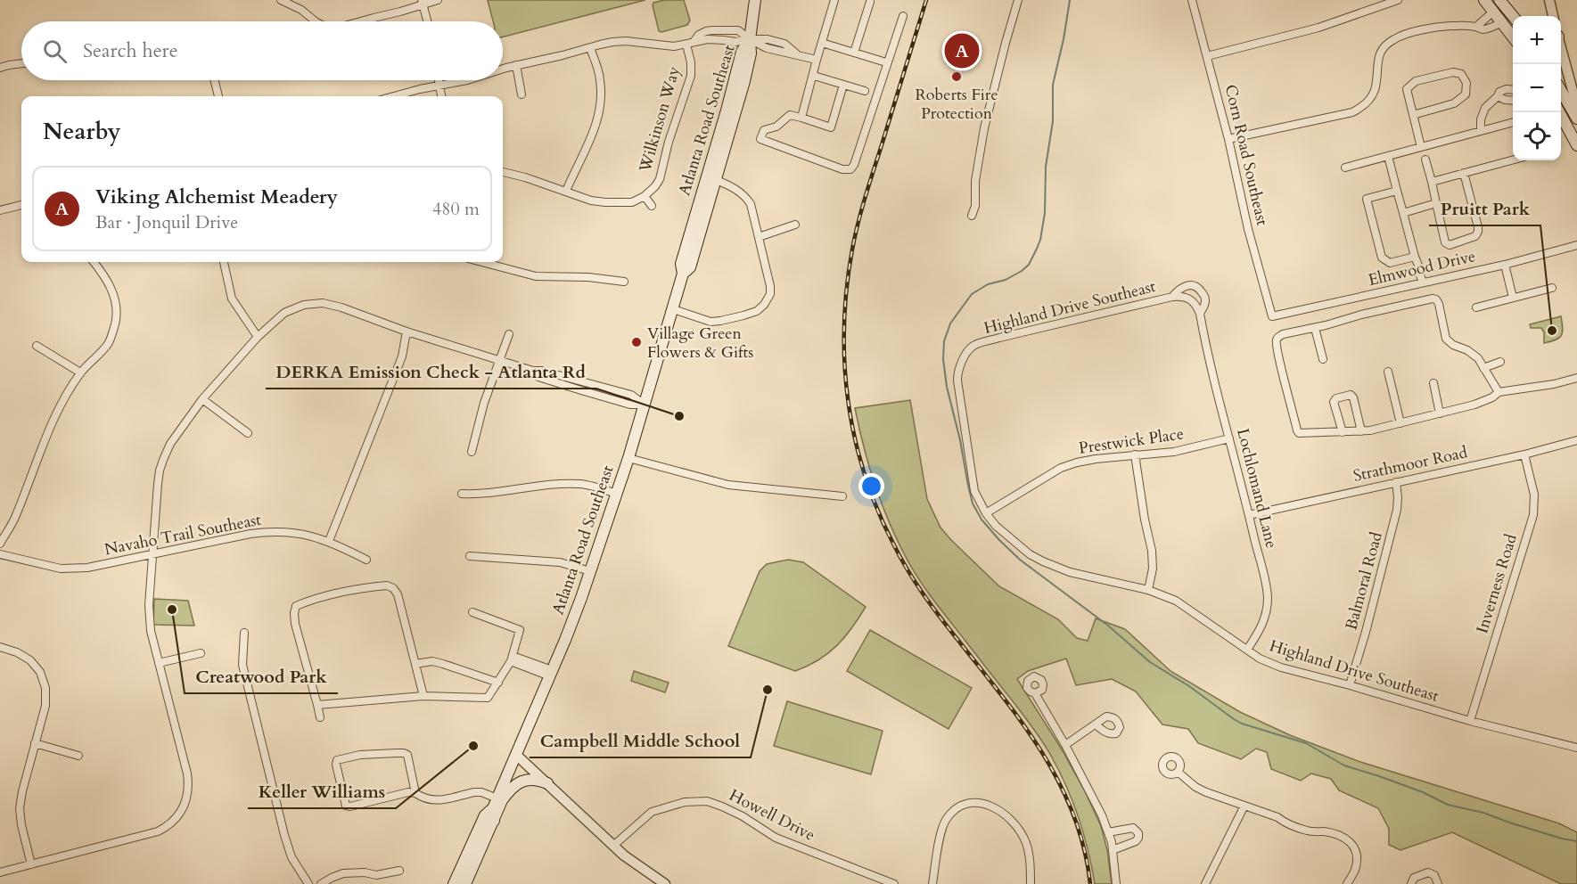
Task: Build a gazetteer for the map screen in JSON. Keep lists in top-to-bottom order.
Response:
{
  "streets": {
    "main road": ["Atlanta Road Southeast"],
    "street": [
      "Wilkinson Way",
      "Corn Road Southeast",
      "Elmwood Drive",
      "Highland Drive Southeast",
      "Prestwick Place",
      "Strathmoor Road",
      "Lochlomand Lane",
      "Navaho Trail Southeast",
      "Balmoral Road",
      "Inverness Road",
      "Howell Drive"
    ]
  },
  "crossings": [
    ["Corn Road Southeast", "Elmwood Drive"],
    ["Highland Drive Southeast", "Prestwick Place"],
    ["Highland Drive Southeast", "Lochlomand Lane"],
    ["Highland Drive Southeast", "Balmoral Road"],
    ["Highland Drive Southeast", "Inverness Road"],
    ["Prestwick Place", "Lochlomand Lane"],
    ["Strathmoor Road", "Lochlomand Lane"],
    ["Strathmoor Road", "Balmoral Road"],
    ["Strathmoor Road", "Inverness Road"]
  ],
  "places": [
    "Roberts Fire Protection",
    "Pruitt Park",
    "Village Green Flowers & Gifts",
    "DERKA Emission Check - Atlanta Rd",
    "Creatwood Park",
    "Campbell Middle School",
    "Keller Williams"
  ],
  "page": {
    "map_buttons": ["+", "−"],
    "search": "Search here",
    "pins": "A",
    "heading": "Nearby",
    "list": [
      {
        "mark": "A",
        "name": "Viking Alchemist Meadery",
        "note": "Bar · Jonquil Drive",
        "value": "480 m"
      }
    ]
  }
}
